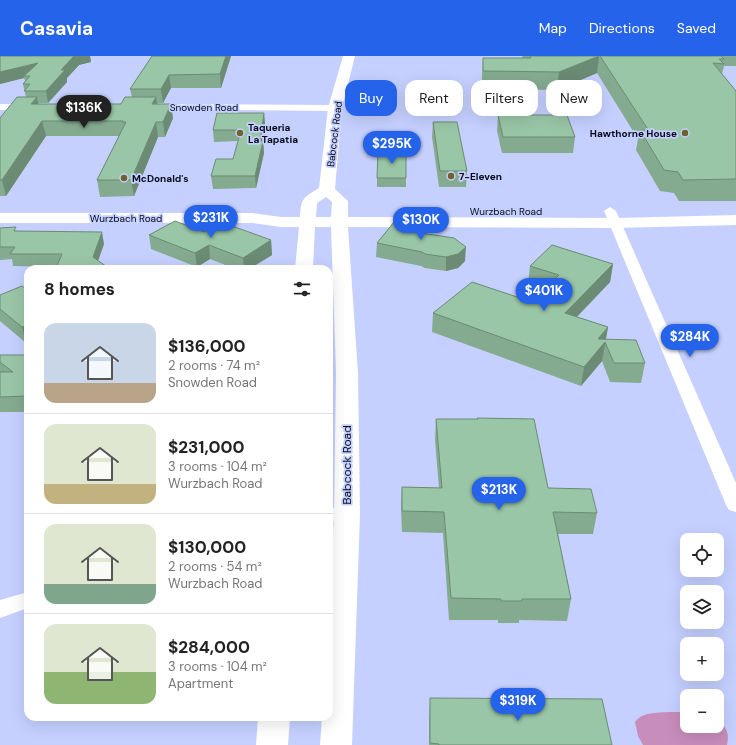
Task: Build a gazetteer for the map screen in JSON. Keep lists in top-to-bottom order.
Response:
{
  "streets": {
    "main road": ["Babcock Road", "Wurzbach Road"],
    "street": ["Snowden Road"]
  },
  "crossings": [
    ["Snowden Road", "Babcock Road"],
    ["Babcock Road", "Wurzbach Road"]
  ],
  "places": [
    "Taqueria La Tapatia",
    "Hawthorne House",
    "7-Eleven",
    "McDonald's"
  ],
  "page": {
    "header": "Casavia",
    "nav": ["Map", "Directions", "Saved"],
    "chip": [
      "Buy",
      "Rent",
      "Filters",
      "New"
    ],
    "price": [
      "$136K",
      "$295K",
      "$231K",
      "$130K",
      "$401K",
      "$284K",
      "$213K",
      "$319K"
    ],
    "heading": "8 homes",
    "list": [
      {
        "name": "$136,000",
        "note": "2 rooms · 74 m² · Snowden Road"
      },
      {
        "name": "$231,000",
        "note": "3 rooms · 104 m² · Wurzbach Road"
      },
      {
        "name": "$130,000",
        "note": "2 rooms · 54 m² · Wurzbach Road"
      },
      {
        "name": "$284,000",
        "note": "3 rooms · 104 m² · Apartment"
      }
    ],
    "map_buttons": ["+", "−"]
  }
}
